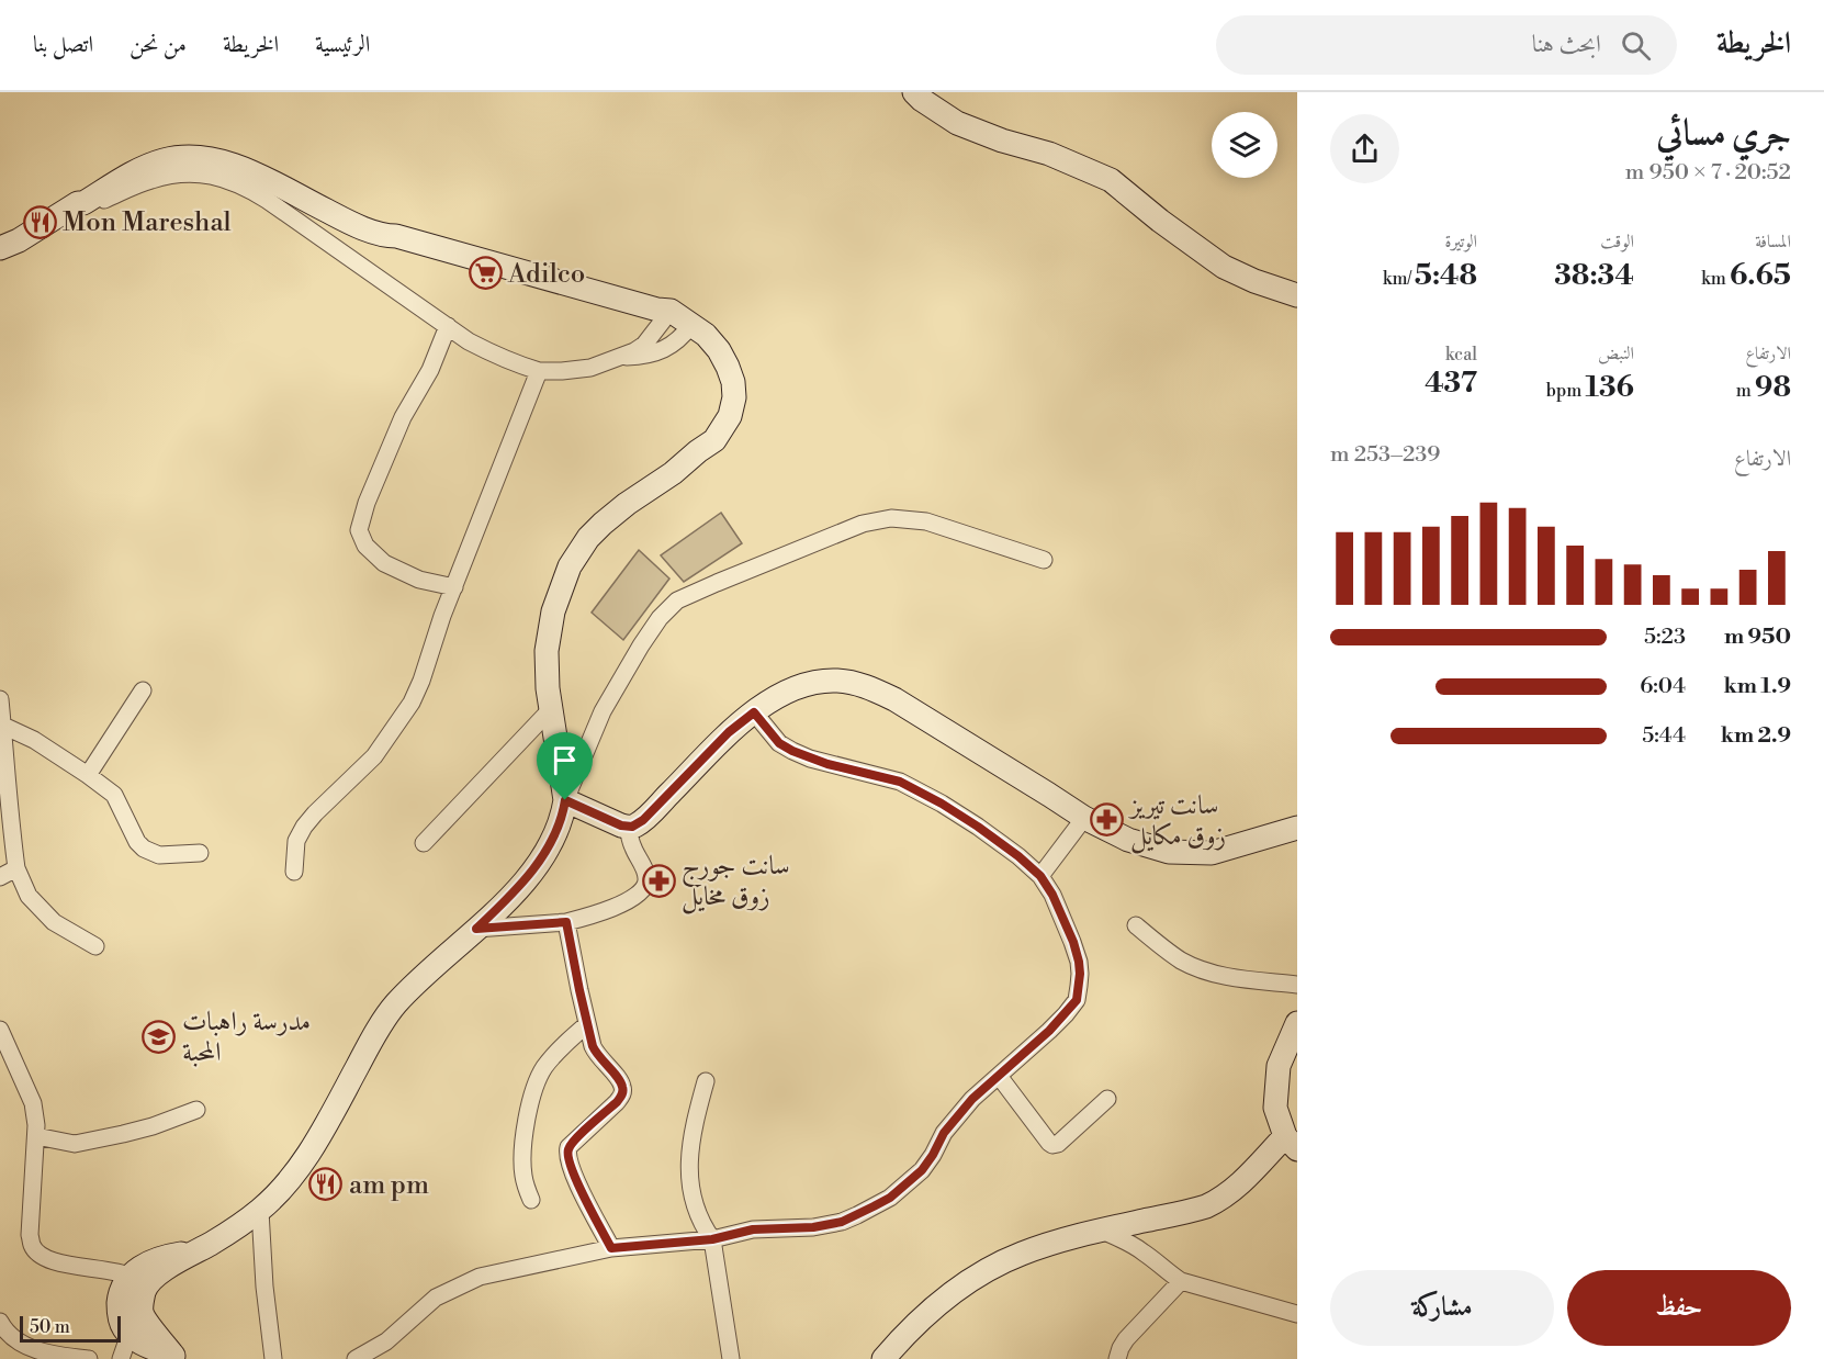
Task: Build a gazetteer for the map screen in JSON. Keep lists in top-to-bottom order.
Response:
{
  "places": {
    "restaurant": ["Mon Mareshal", "am pm"],
    "supermarket": ["Adilco"],
    "pharmacy": ["سانت تيريز زوق مكايل", "سانت جورج زوق مخايل"],
    "school or university": ["مدرسة راهبات المحبة"]
  },
  "scale_bar": "50 m",
  "page": {
    "header": "الخريطة",
    "search": "ابحث هنا",
    "nav": [
      "الرئيسية",
      "الخريطة",
      "من نحن",
      "اتصل بنا"
    ],
    "heading": ["جري مسائي", "20:52 · 7 × 950 m"],
    "stats": [
      ["المسافة", "6.65 km"],
      ["الوقت", "38:34"],
      ["الوتيرة", "5:48 /km"],
      ["الارتفاع", "98 m"],
      ["النبض", "136 bpm"],
      ["kcal", "437"]
    ],
    "chart": ["الارتفاع", "239–253 m"],
    "list": [
      {
        "name": "950 m",
        "note": "5:23"
      },
      {
        "name": "1.9 km",
        "note": "6:04"
      },
      {
        "name": "2.9 km",
        "note": "5:44"
      }
    ],
    "buttons": ["حفظ", "مشاركة"],
    "scale": "50 m"
  }
}
